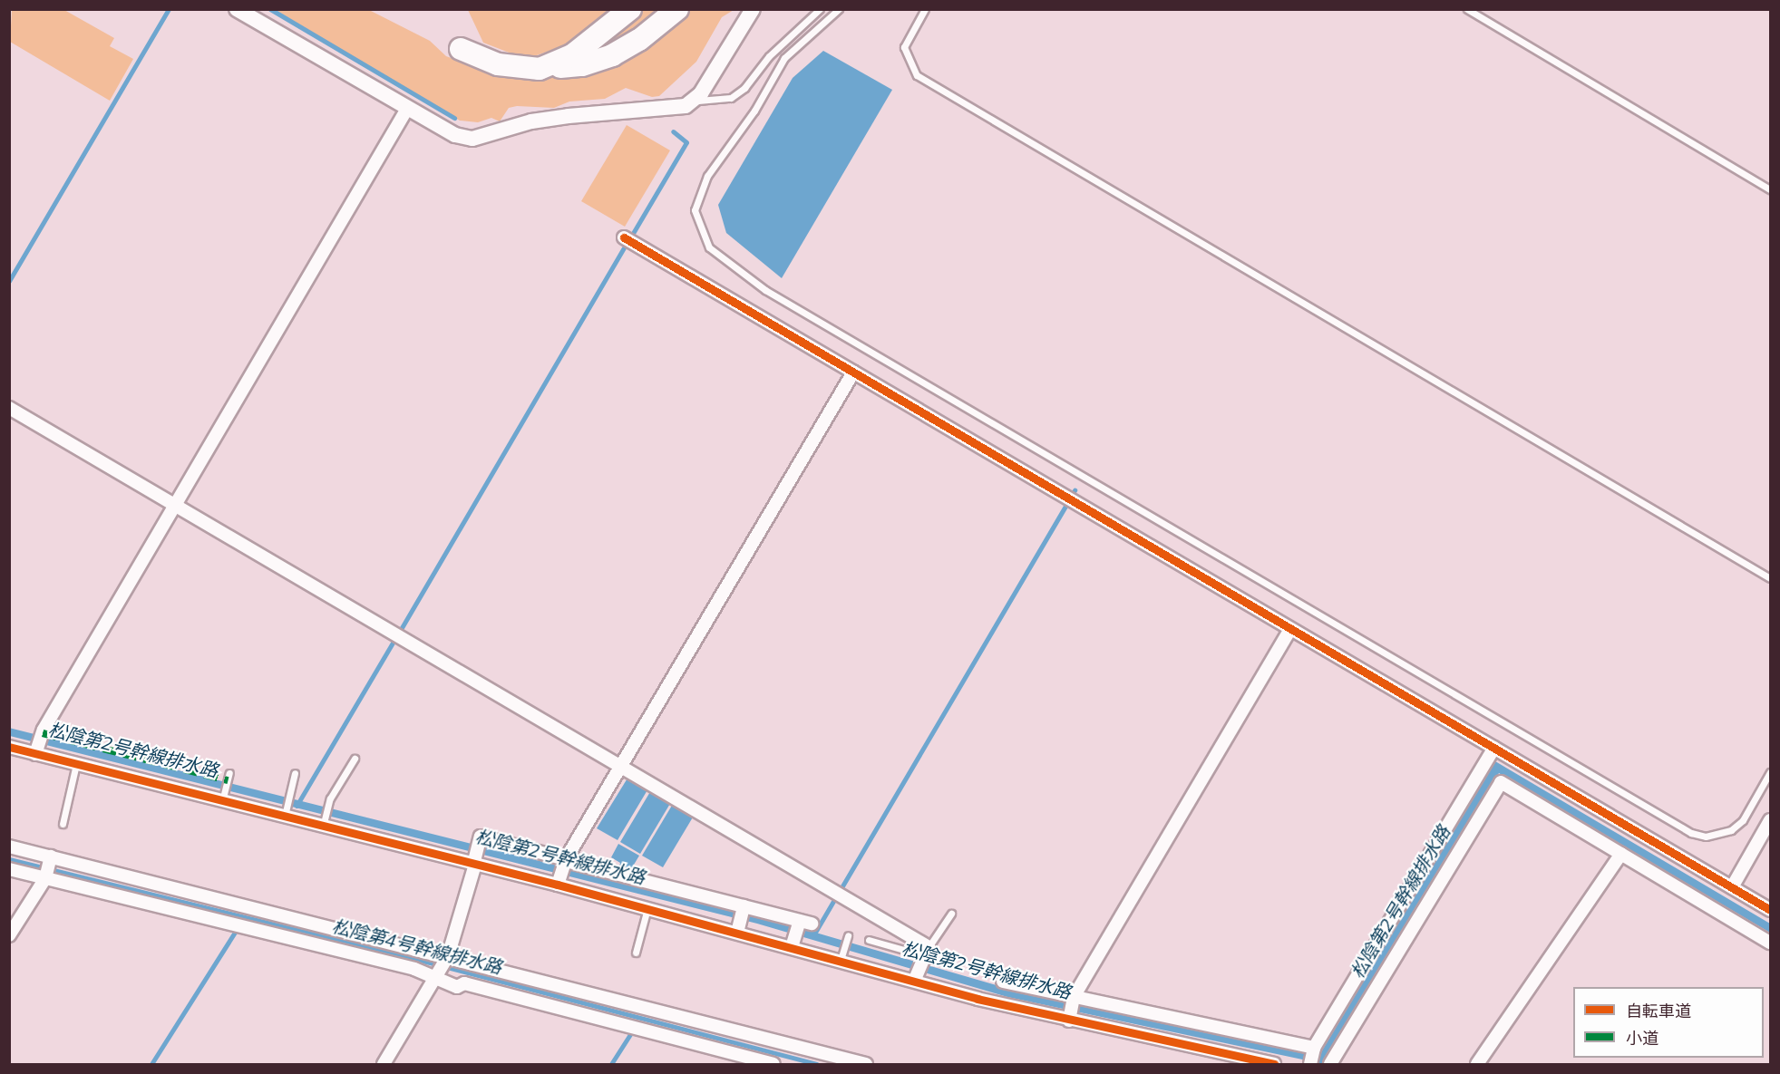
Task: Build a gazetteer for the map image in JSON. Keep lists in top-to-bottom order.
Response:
{
  "water": ["松陰第2号幹線排水路", "松陰第4号幹線排水路"],
  "legend": ["自転車道", "小道"]
}
